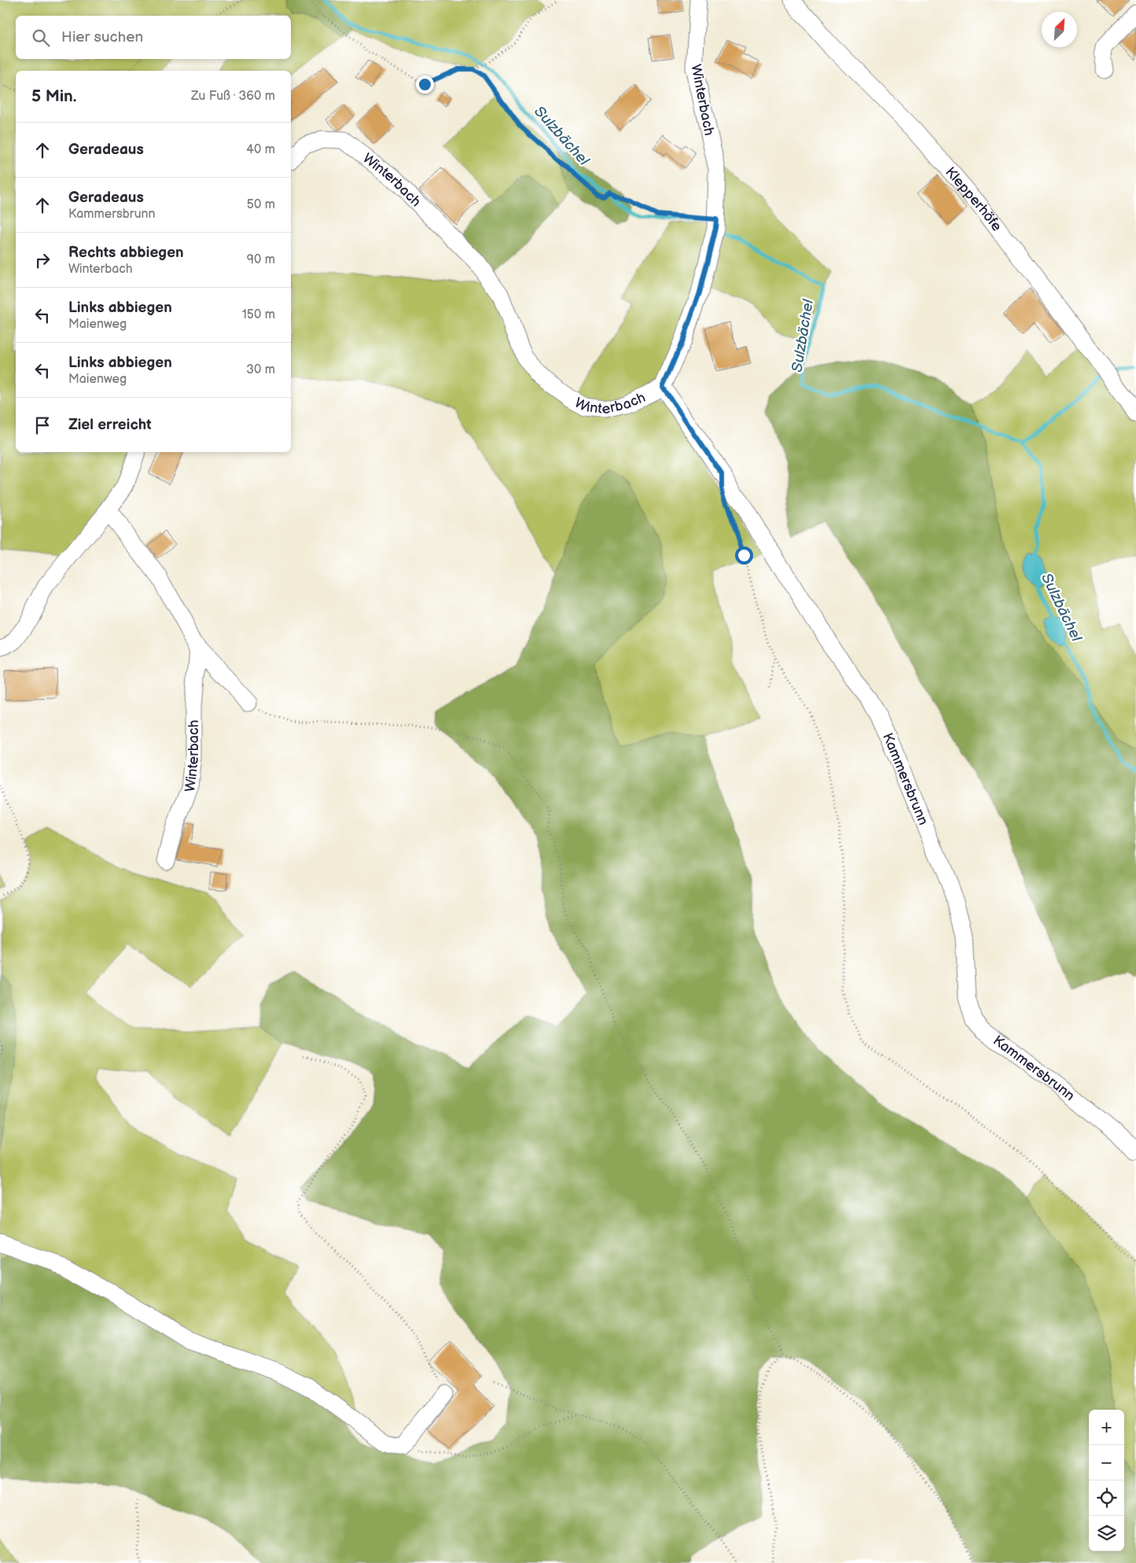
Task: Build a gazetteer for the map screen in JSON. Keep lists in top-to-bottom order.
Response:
{
  "streets": {
    "street": ["Winterbach", "Klepperhöfe", "Kammersbrunn"]
  },
  "crossings": [
    ["Winterbach", "Kammersbrunn"]
  ],
  "water": ["Sulzbächel"],
  "north": "top right",
  "page": {
    "search": "Hier suchen",
    "heading": ["5 Min.", "Zu Fuß · 360 m"],
    "list": [
      ["Geradeaus", "40 m"],
      ["Geradeaus", "Kammersbrunn", "50 m"],
      ["Rechts abbiegen", "Winterbach", "90 m"],
      ["Links abbiegen", "Maienweg", "150 m"],
      ["Links abbiegen", "Maienweg", "30 m"],
      "Ziel erreicht"
    ],
    "map_buttons": ["+", "−"]
  }
}
